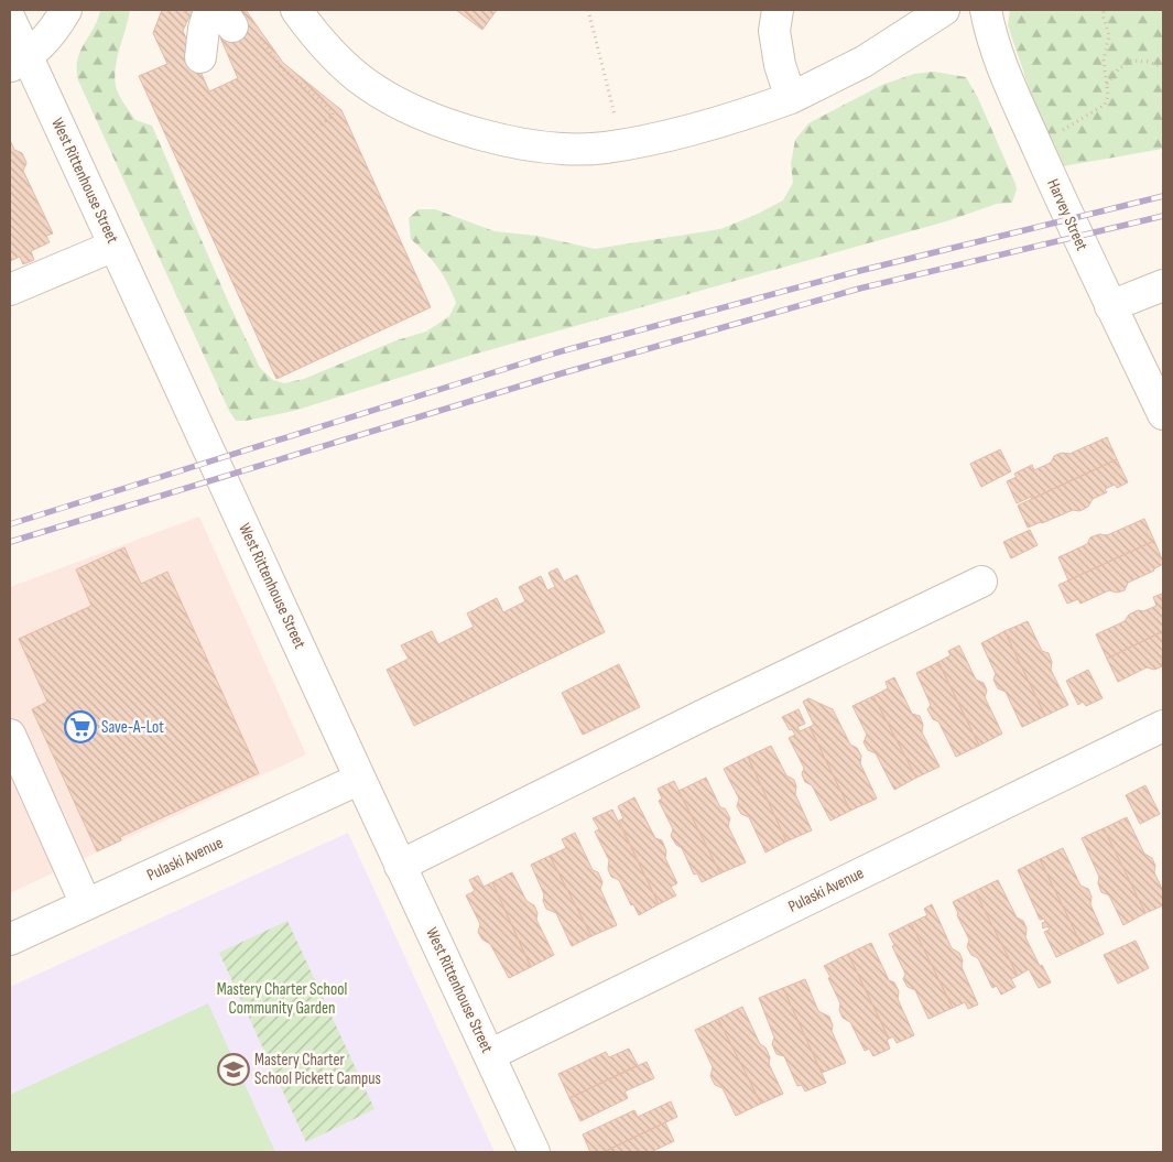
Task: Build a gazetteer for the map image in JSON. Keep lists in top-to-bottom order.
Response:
{
  "streets": {
    "street": ["West Rittenhouse Street", "Harvey Street", "Pulaski Avenue"]
  },
  "crossings": [
    ["West Rittenhouse Street", "Pulaski Avenue"]
  ],
  "parks": ["Mastery Charter School Community Garden"],
  "places": {
    "supermarket": ["Save-A-Lot"],
    "school or university": ["Mastery Charter School Pickett Campus"]
  }
}
